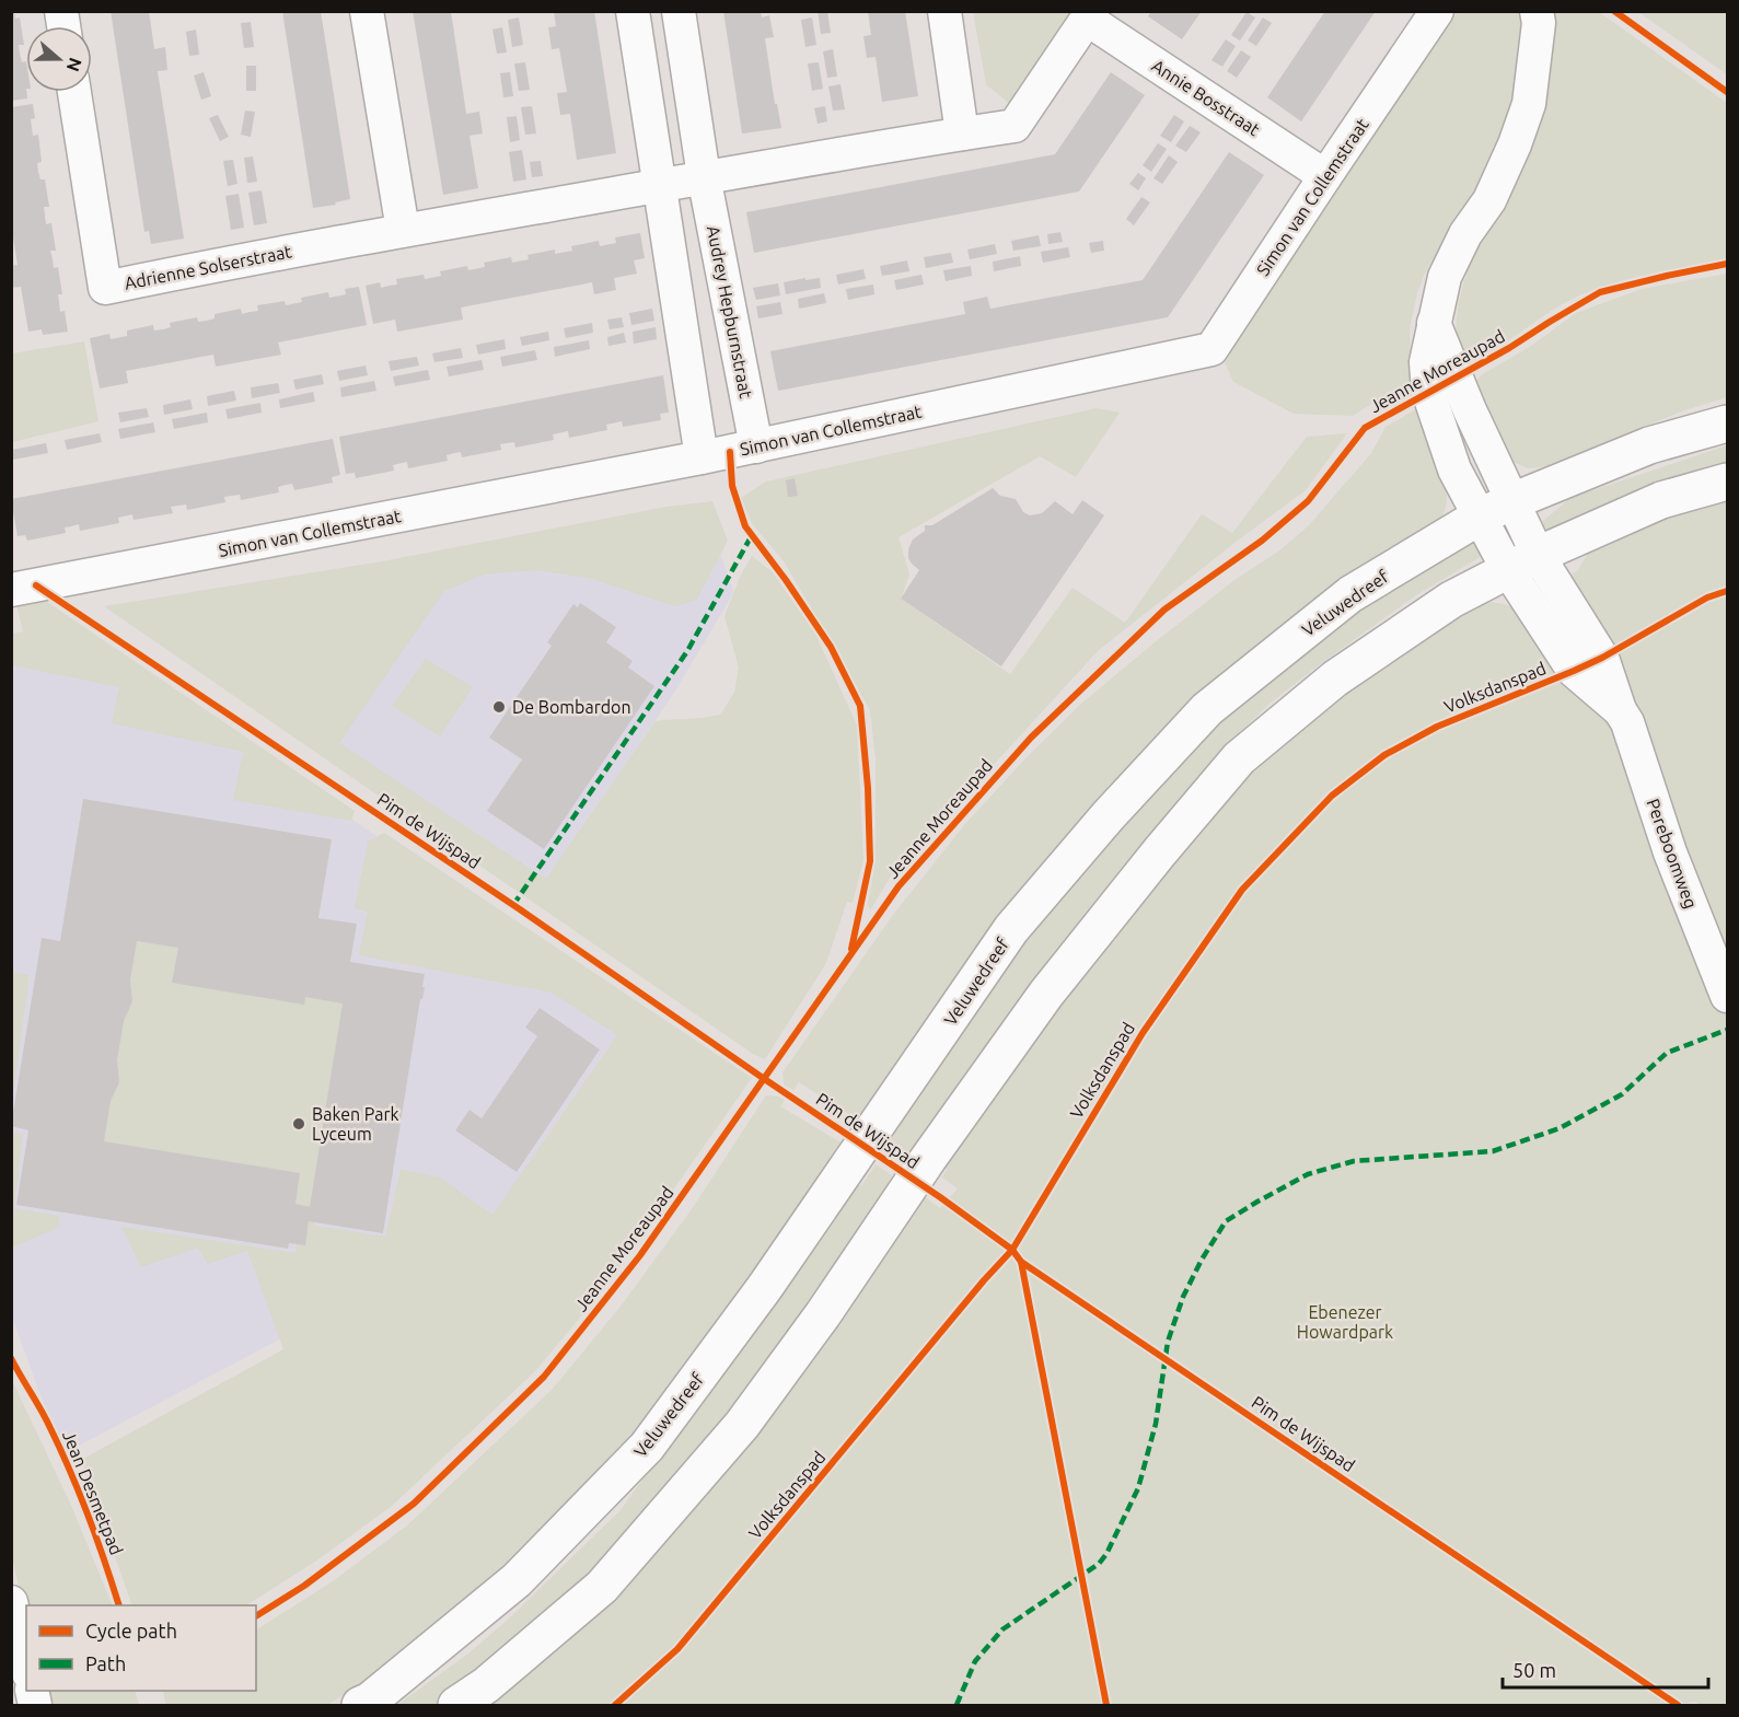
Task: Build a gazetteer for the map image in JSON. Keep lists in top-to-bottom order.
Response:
{
  "streets": {
    "main road": ["Veluwedreef"],
    "street": [
      "Annie Bosstraat",
      "Simon van Collemstraat",
      "Adrienne Solserstraat",
      "Audrey Hepburnstraat",
      "Pereboomweg"
    ],
    "cycle path": [
      "Jeanne Moreaupad",
      "Volksdanspad",
      "Pim de Wijspad",
      "Jean Desmetpad"
    ]
  },
  "crossings": [
    ["Annie Bosstraat", "Simon van Collemstraat"],
    ["Annie Bosstraat", "Audrey Hepburnstraat"],
    ["Simon van Collemstraat", "Audrey Hepburnstraat"],
    ["Veluwedreef", "Pereboomweg"]
  ],
  "parks": ["Ebenezer Howardpark"],
  "places": ["De Bombardon", "Baken Park Lyceum"],
  "legend": ["Cycle path", "Path"],
  "scale_bar": "50 m",
  "north": "right"
}
